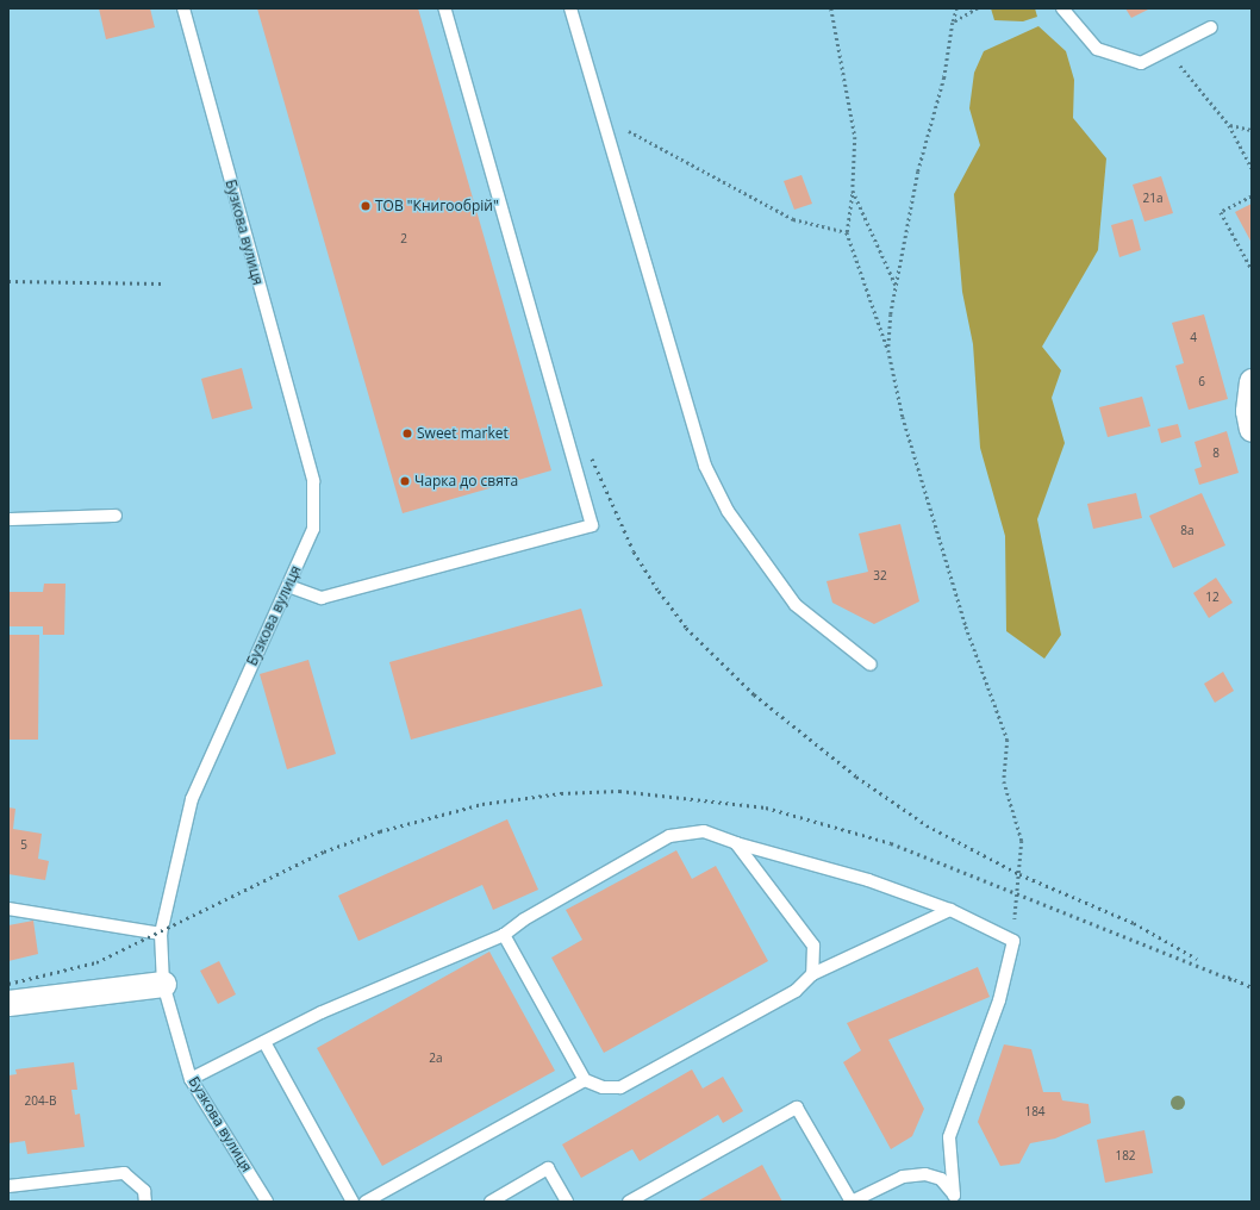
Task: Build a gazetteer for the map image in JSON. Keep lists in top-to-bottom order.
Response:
{
  "streets": {
    "lane": ["Бузкова вулиця"]
  },
  "places": ["ТОВ \"Книгообрiй\"", "Sweet market", "Чарка до свята"],
  "house_numbers": [
    "21а",
    "2",
    "4",
    "6",
    "8",
    "8а",
    "32",
    "12",
    "5",
    "2а",
    "204-В",
    "184",
    "182"
  ]
}
